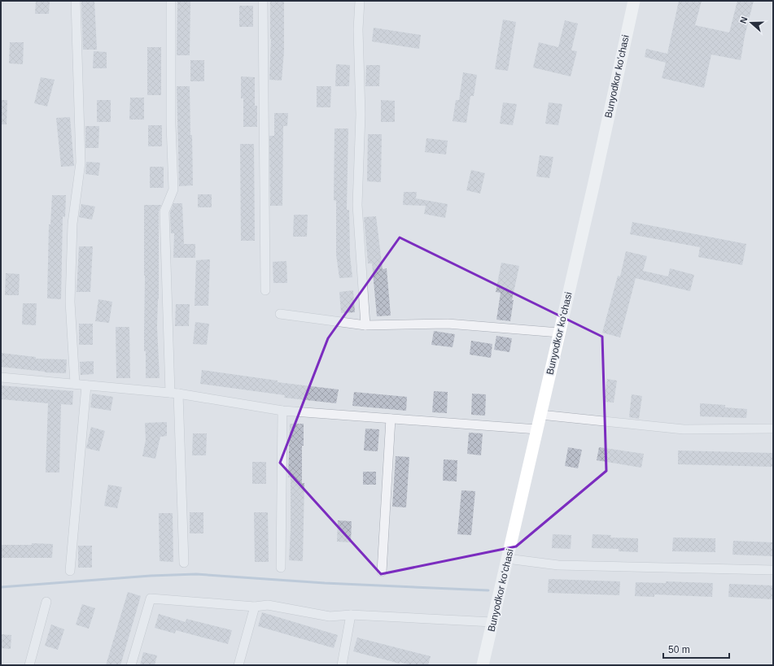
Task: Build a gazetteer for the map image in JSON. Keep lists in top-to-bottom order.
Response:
{
  "streets": {
    "main road": ["Bunyodkor koʻchasi"]
  },
  "scale_bar": "50 m",
  "north": "left"
}
